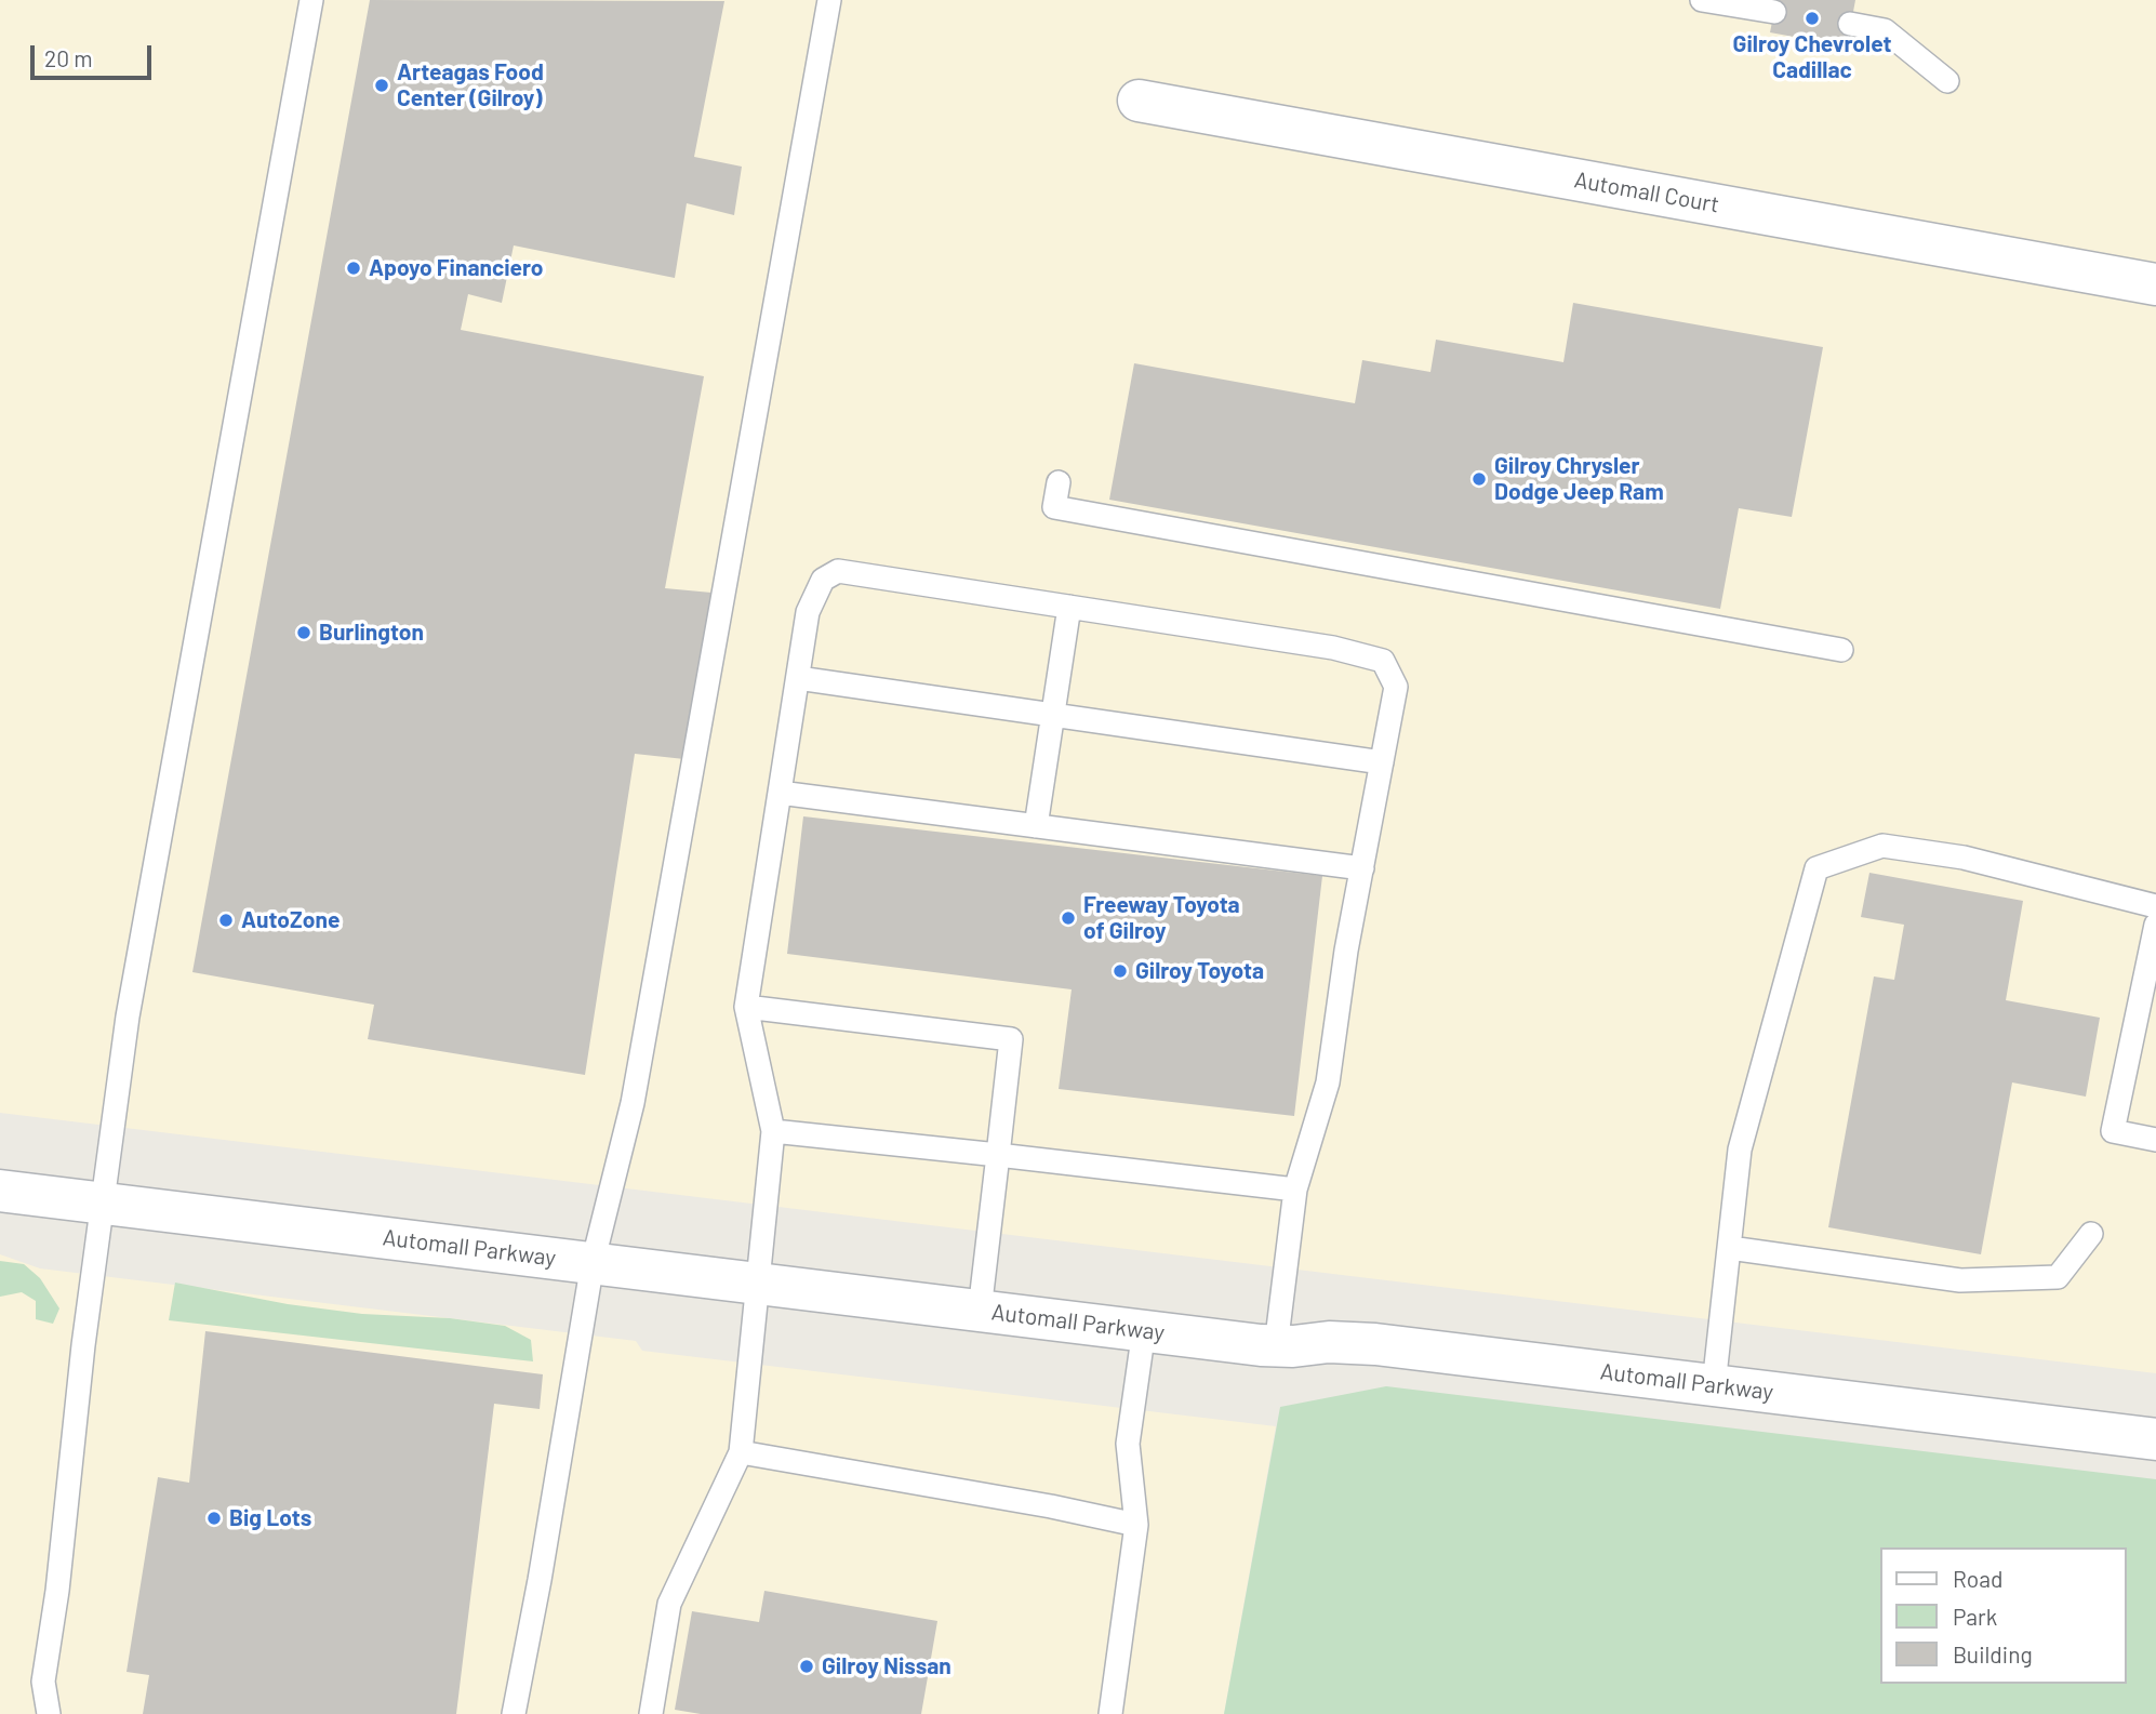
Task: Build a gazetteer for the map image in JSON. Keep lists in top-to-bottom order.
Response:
{
  "streets": {
    "street": ["Automall Court", "Automall Parkway"]
  },
  "places": [
    "Gilroy Chevrolet Cadillac",
    "Arteagas Food Center (Gilroy)",
    "Apoyo Financiero",
    "Gilroy Chrysler Dodge Jeep Ram",
    "Burlington",
    "Freeway Toyota of Gilroy",
    "AutoZone",
    "Gilroy Toyota",
    "Big Lots",
    "Gilroy Nissan"
  ],
  "legend": ["Road", "Park", "Building"],
  "scale_bar": "20 m"
}
